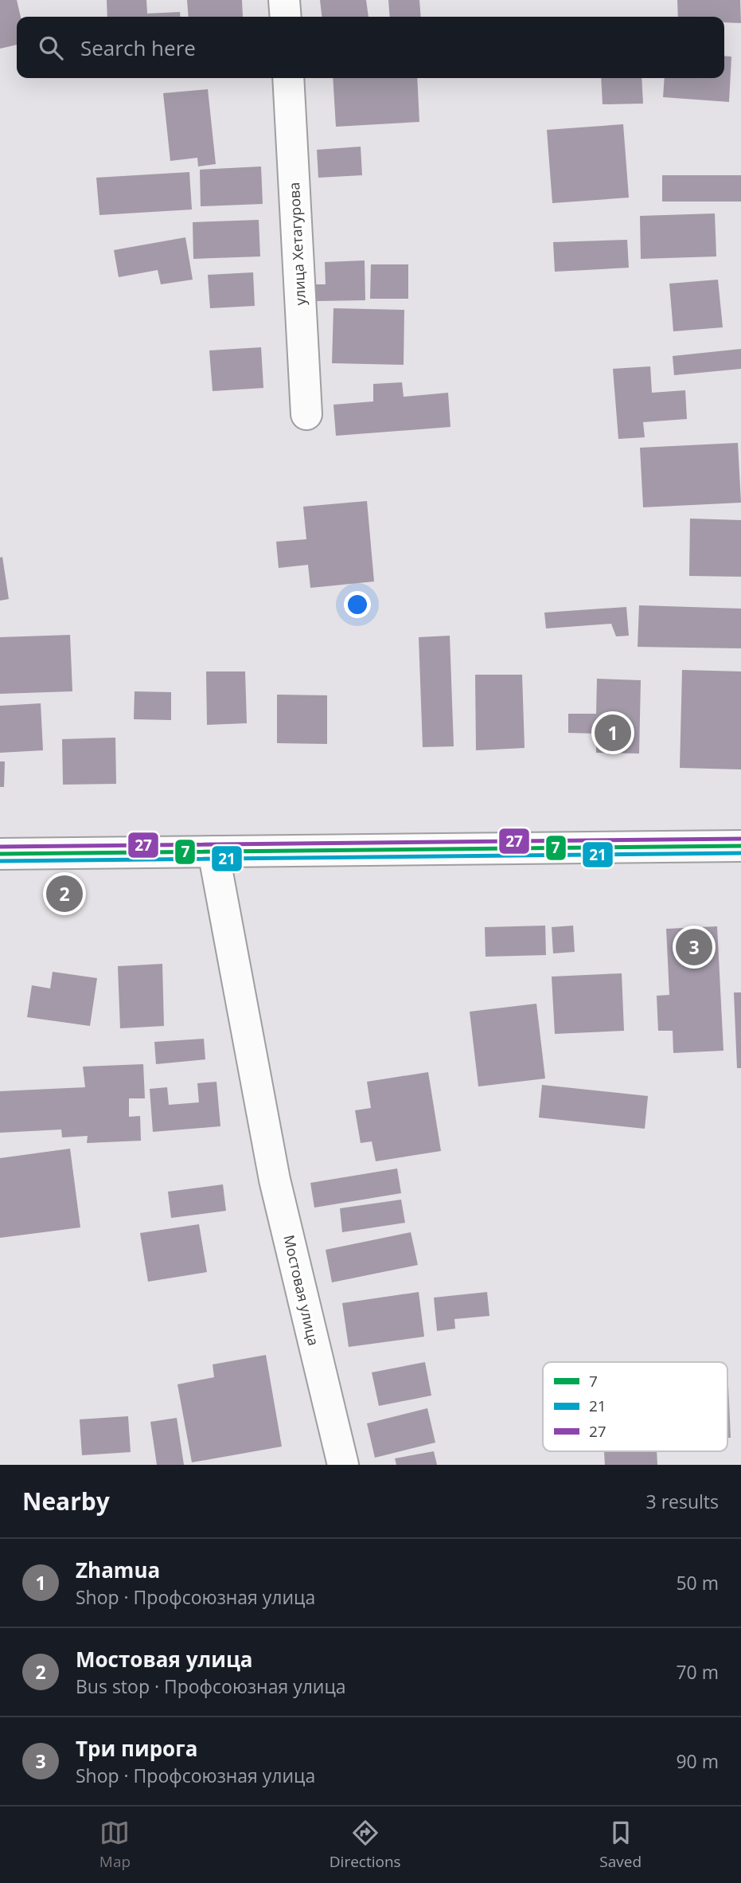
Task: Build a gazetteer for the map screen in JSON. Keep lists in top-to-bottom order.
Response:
{
  "streets": {
    "street": ["улица Хетагурова", "Мостовая улица"]
  },
  "lines": ["transit line 27", "transit line 7", "transit line 21"],
  "legend": ["7", "21", "27"],
  "page": {
    "search": "Search here",
    "pins": ["1", "2", "3"],
    "heading": ["Nearby", "3 results"],
    "list": [
      {
        "mark": "1",
        "name": "Zhamua",
        "note": "Shop · Профсоюзная улица",
        "value": "50 m"
      },
      {
        "mark": "2",
        "name": "Мостовая улица",
        "note": "Bus stop · Профсоюзная улица",
        "value": "70 m"
      },
      {
        "mark": "3",
        "name": "Три пирога",
        "note": "Shop · Профсоюзная улица",
        "value": "90 m"
      }
    ],
    "nav": ["Map", "Directions", "Saved"]
  }
}
